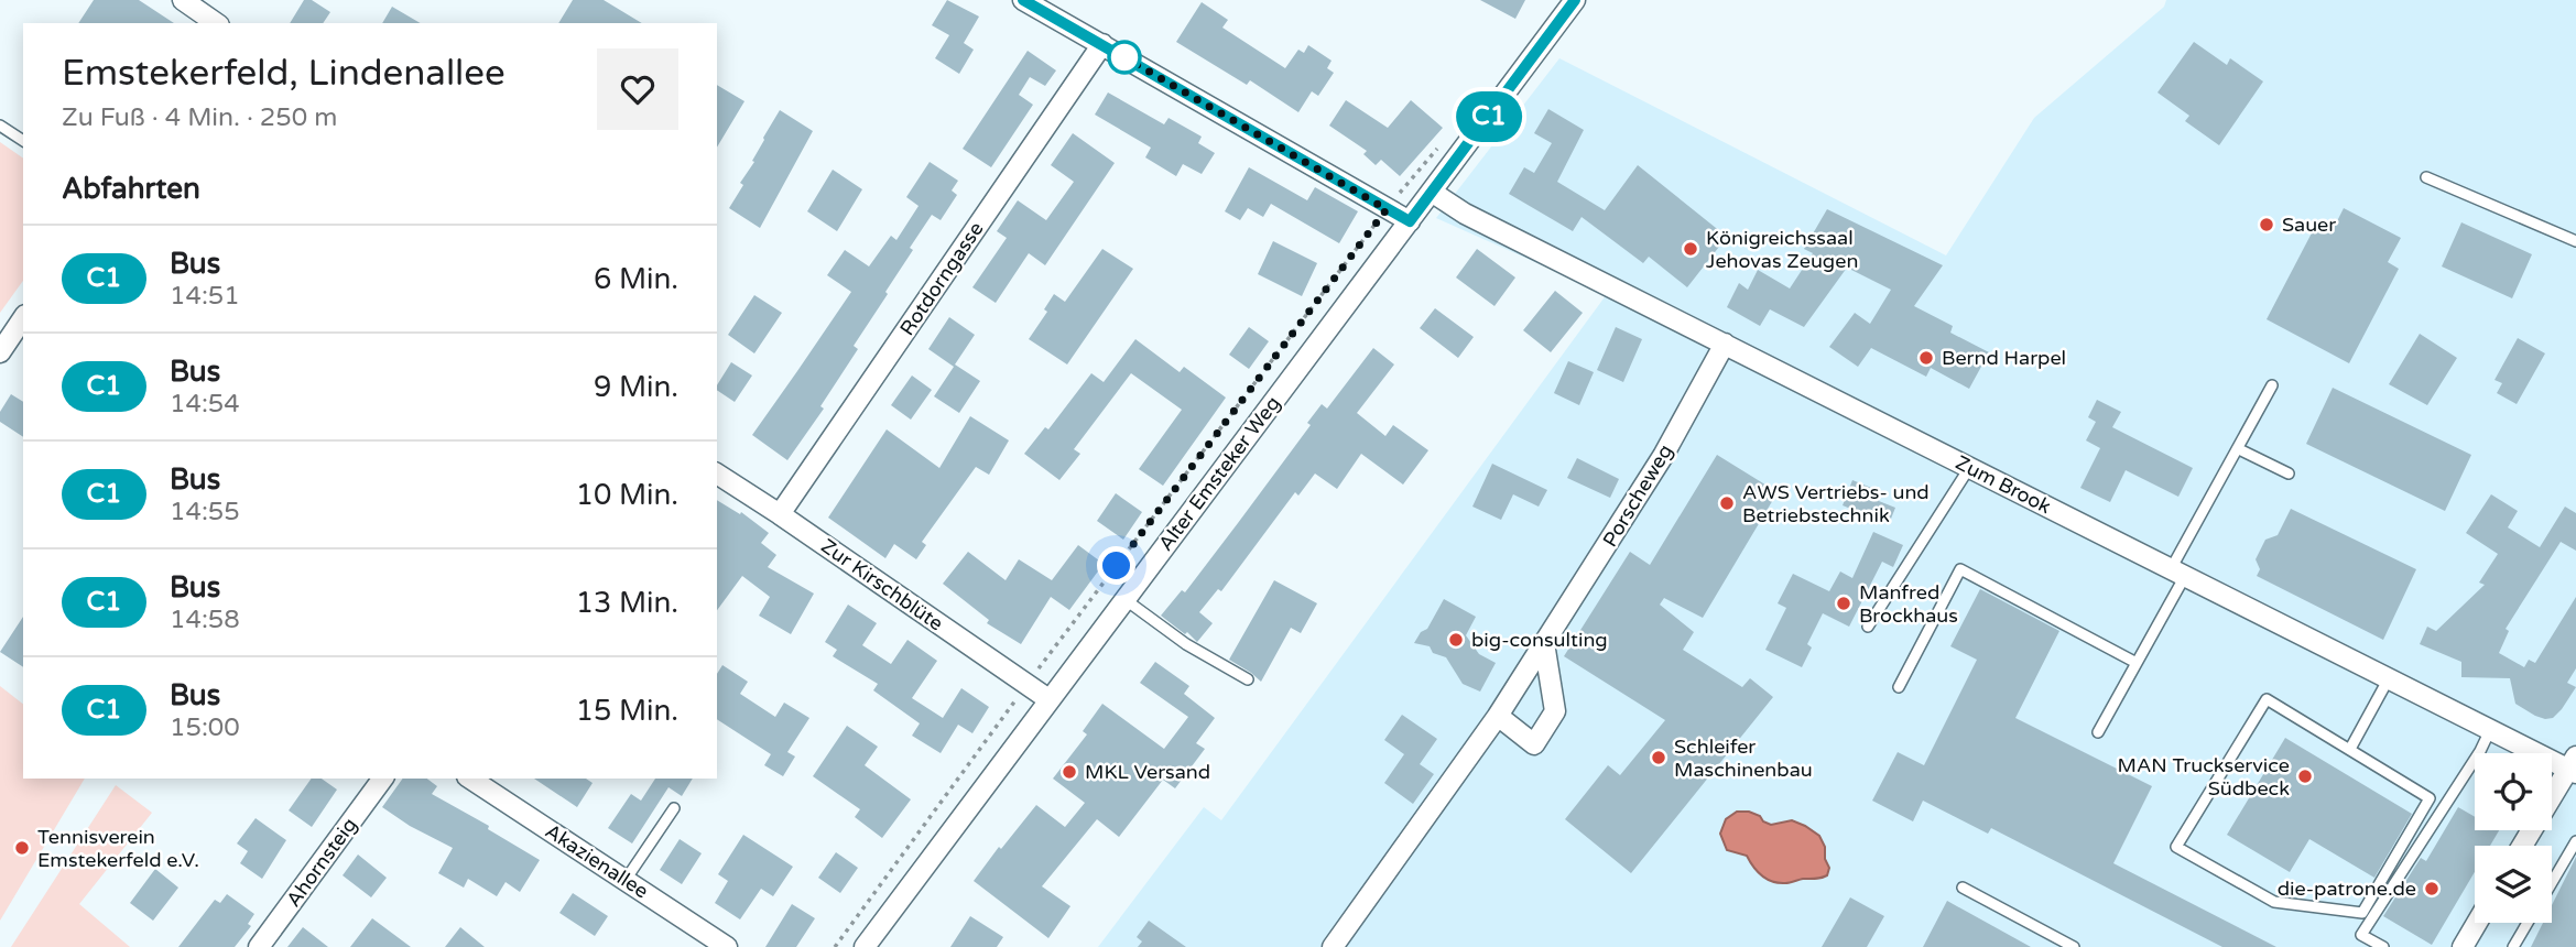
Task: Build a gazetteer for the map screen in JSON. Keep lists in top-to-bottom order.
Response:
{
  "streets": {
    "street": [
      "Rotdorngasse",
      "Alter Emsteker Weg",
      "Zum Brook",
      "Porscheweg",
      "Zur Kirschblüte",
      "Akazienallee",
      "Ahornsteig"
    ]
  },
  "crossings": [
    ["Rotdorngasse", "Zur Kirschblüte"],
    ["Alter Emsteker Weg", "Zum Brook"],
    ["Alter Emsteker Weg", "Zur Kirschblüte"],
    ["Zum Brook", "Porscheweg"]
  ],
  "places": [
    "Sauer",
    "Königreichssaal Jehovas Zeugen",
    "Bernd Harpel",
    "AWS Vertriebs- und Betriebstechnik",
    "Manfred Brockhaus",
    "big-consulting",
    "Schleifer Maschinenbau",
    "MKL Versand",
    "MAN Truckservice Südbeck",
    "Tennisverein Emstekerfeld e.V.",
    "die-patrone.de"
  ],
  "lines": ["bus line C1"],
  "page": {
    "on_map": "C1",
    "heading": [
      ["Emstekerfeld, Lindenallee", "Zu Fuß · 4 Min. · 250 m"],
      "Abfahrten"
    ],
    "list": [
      {
        "mark": "C1",
        "name": "Bus",
        "note": "14:51",
        "value": "6 Min."
      },
      {
        "mark": "C1",
        "name": "Bus",
        "note": "14:54",
        "value": "9 Min."
      },
      {
        "mark": "C1",
        "name": "Bus",
        "note": "14:55",
        "value": "10 Min."
      },
      {
        "mark": "C1",
        "name": "Bus",
        "note": "14:58",
        "value": "13 Min."
      },
      {
        "mark": "C1",
        "name": "Bus",
        "note": "15:00",
        "value": "15 Min."
      }
    ]
  }
}
